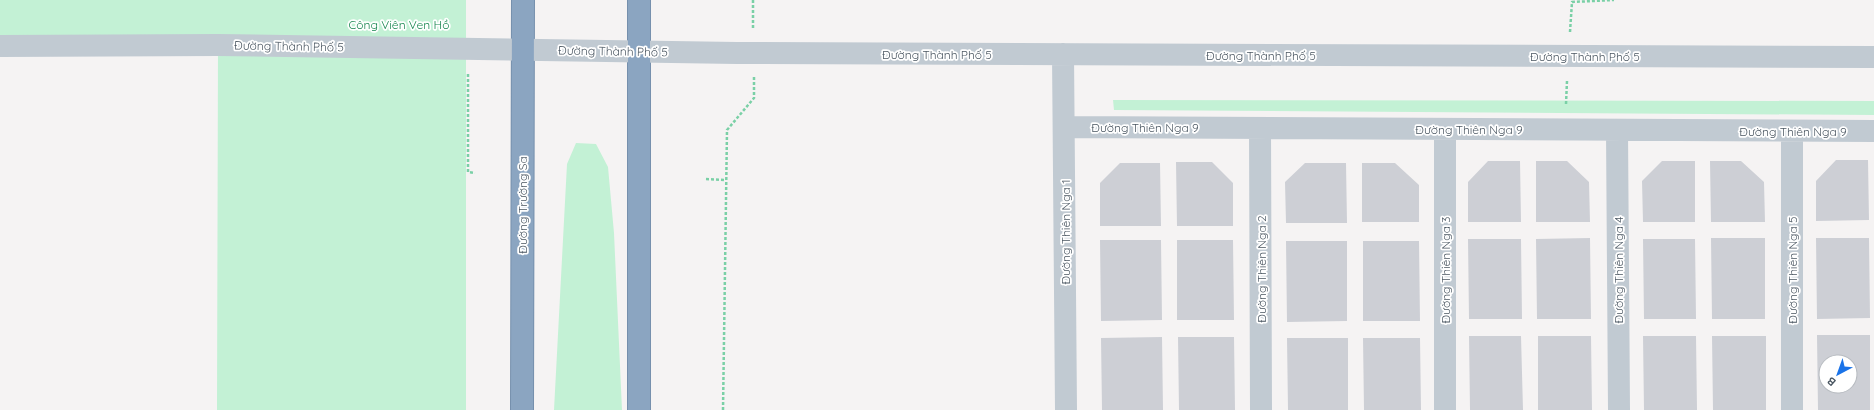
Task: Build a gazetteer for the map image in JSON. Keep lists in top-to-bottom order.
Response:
{
  "streets": {
    "highway": ["Đường Trường Sa"],
    "street": [
      "Đường Thành Phố 5",
      "Đường Thiên Nga 9",
      "Đường Thiên Nga 1",
      "Đường Thiên Nga 2",
      "Đường Thiên Nga 3",
      "Đường Thiên Nga 4",
      "Đường Thiên Nga 5"
    ]
  },
  "crossings": [
    ["Đường Thành Phố 5", "Đường Trường Sa"],
    ["Đường Thành Phố 5", "Đường Thiên Nga 1"],
    ["Đường Thiên Nga 9", "Đường Thiên Nga 1"],
    ["Đường Thiên Nga 9", "Đường Thiên Nga 2"],
    ["Đường Thiên Nga 9", "Đường Thiên Nga 3"],
    ["Đường Thiên Nga 9", "Đường Thiên Nga 4"],
    ["Đường Thiên Nga 9", "Đường Thiên Nga 5"]
  ],
  "parks": ["Công Viên Ven Hồ"],
  "north": "bottom left"
}
